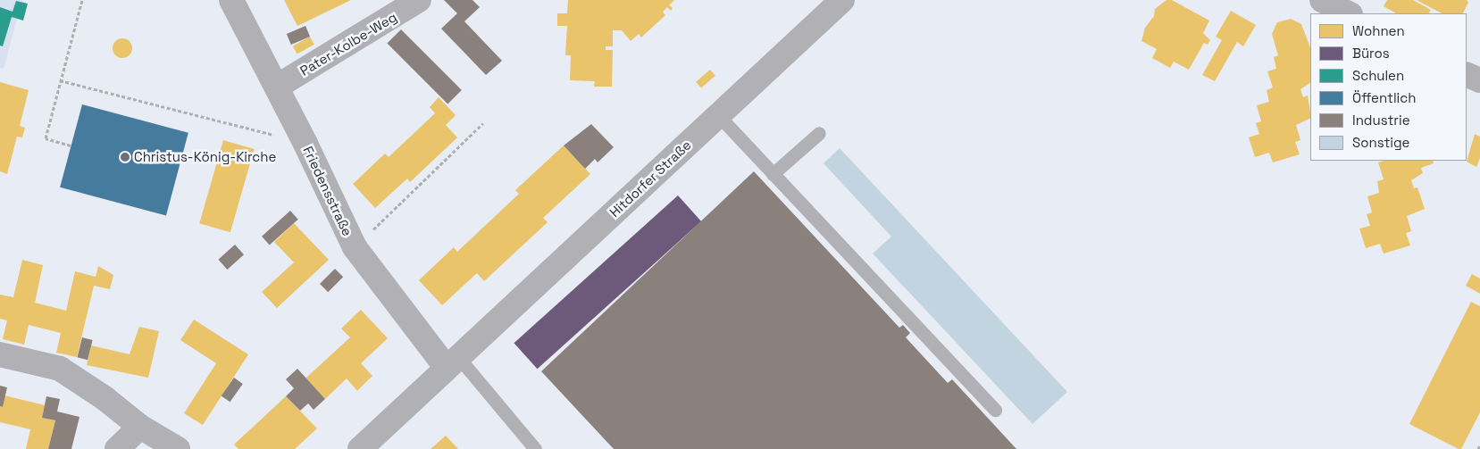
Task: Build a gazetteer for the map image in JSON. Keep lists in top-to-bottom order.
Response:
{
  "streets": {
    "street": ["Pater-Kolbe-Weg", "Hitdorfer Straße", "Friedensstraße"]
  },
  "crossings": [
    ["Pater-Kolbe-Weg", "Friedensstraße"],
    ["Hitdorfer Straße", "Friedensstraße"]
  ],
  "places": ["Christus-König-Kirche"],
  "legend": [
    "Wohnen",
    "Büros",
    "Schulen",
    "Öffentlich",
    "Industrie",
    "Sonstige"
  ]
}
